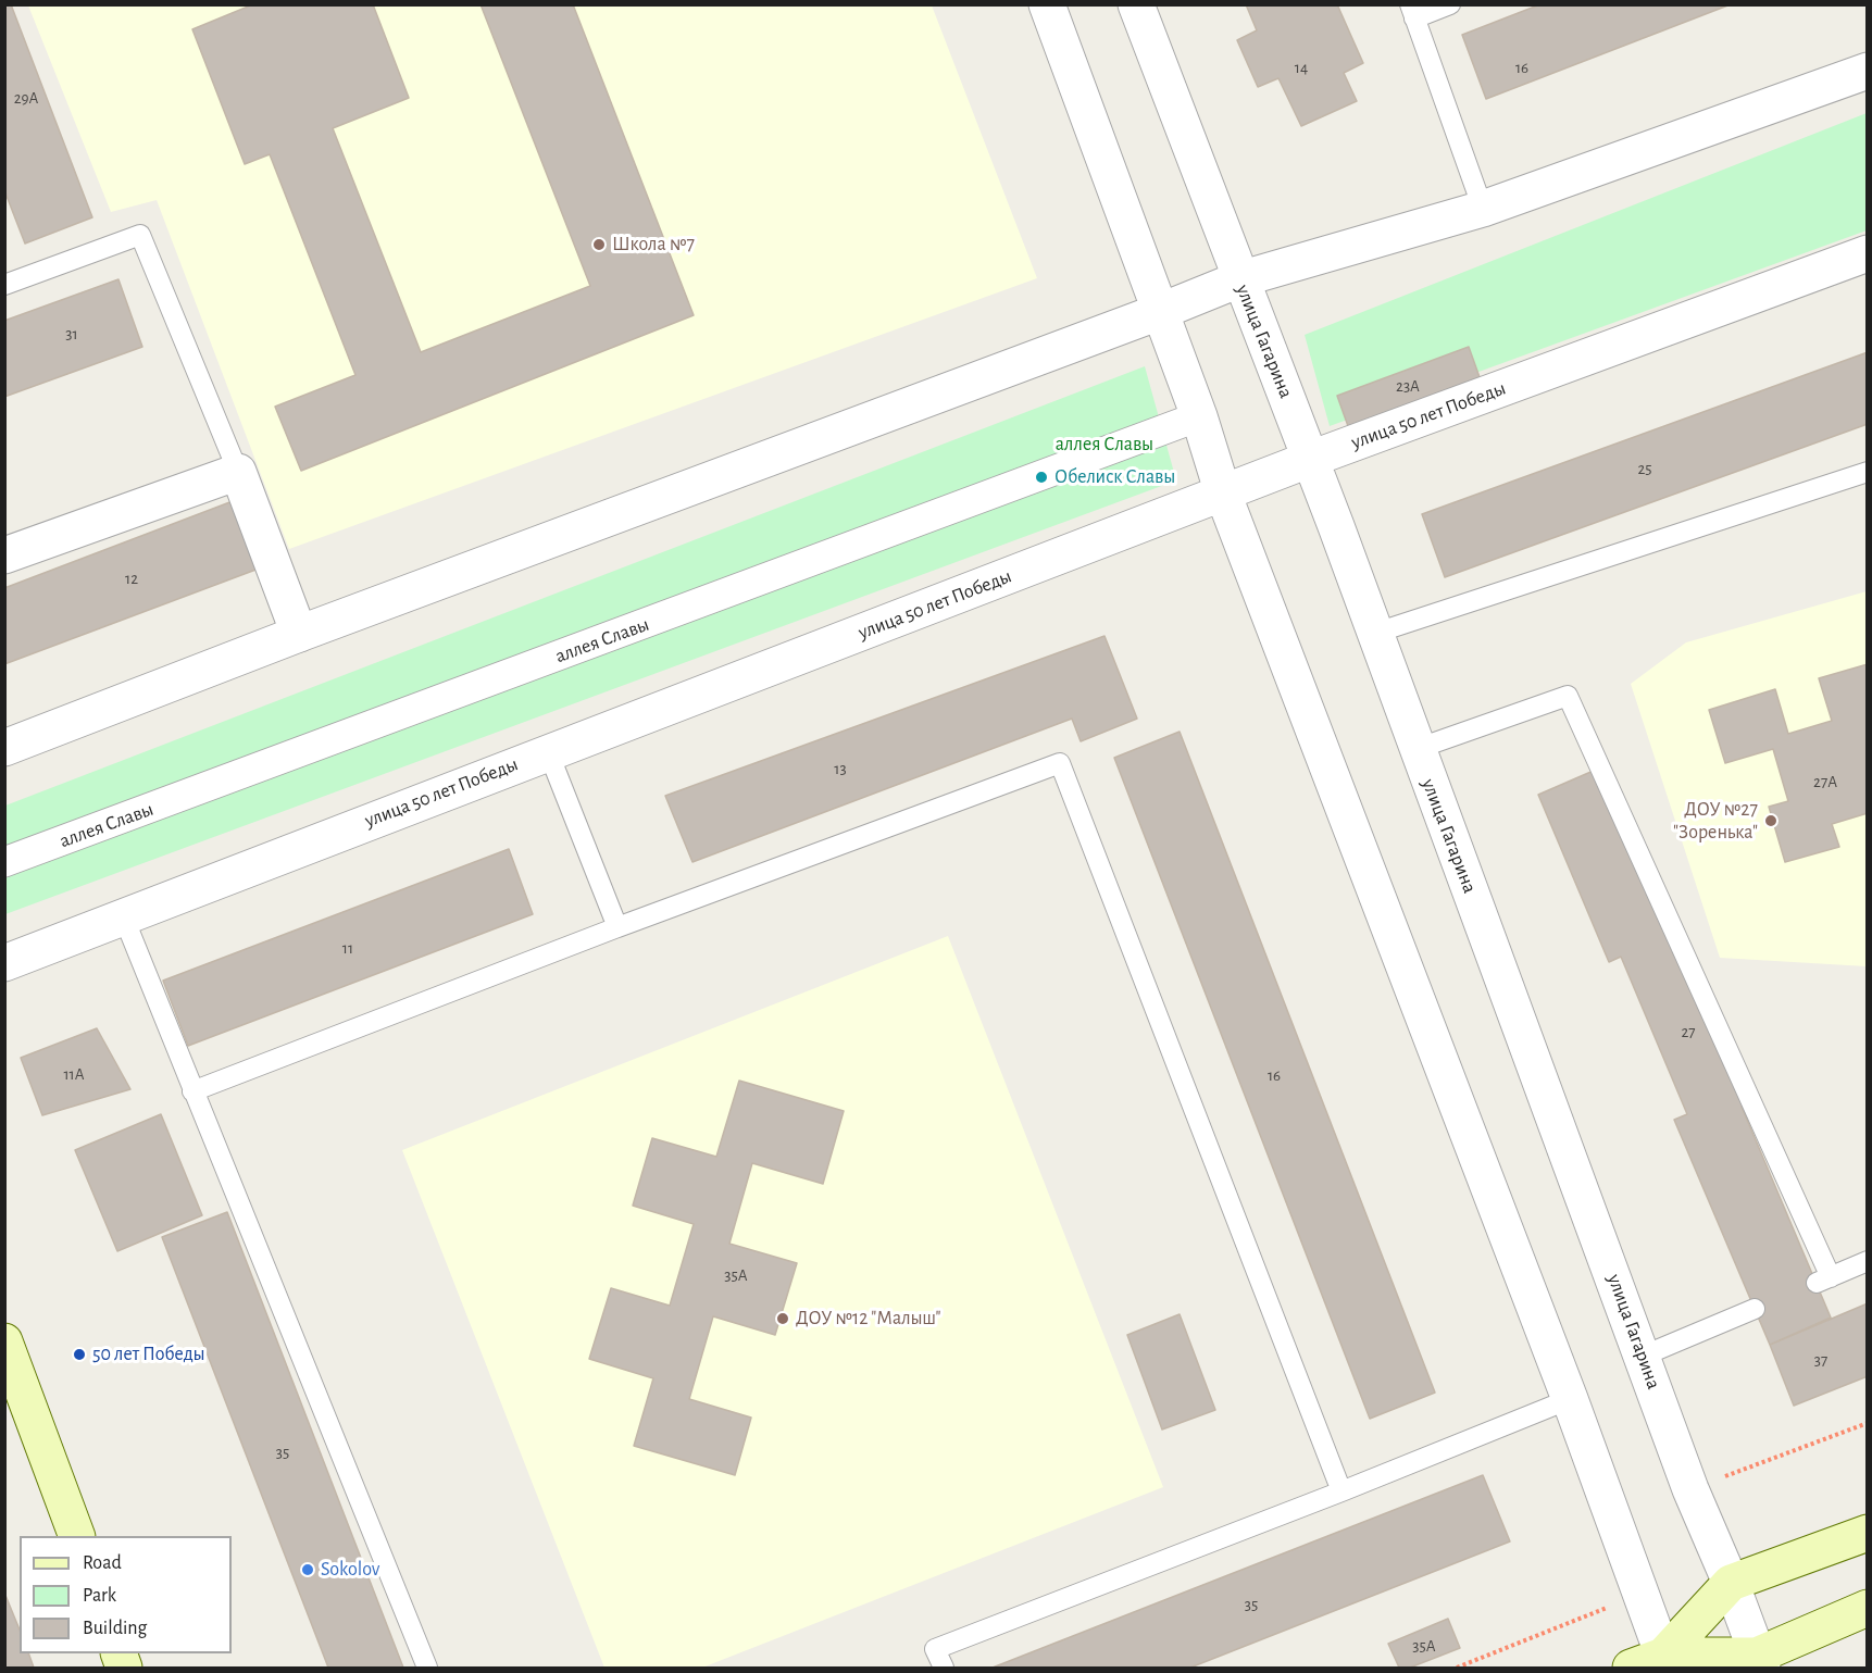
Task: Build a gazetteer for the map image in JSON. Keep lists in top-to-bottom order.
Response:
{
  "streets": {
    "street": ["улица Гагарина", "улица 50 лет Победы", "аллея Славы"]
  },
  "crossings": [
    ["улица Гагарина", "улица 50 лет Победы"]
  ],
  "parks": ["аллея Славы"],
  "places": [
    "Школа №7",
    "Обелиск Славы",
    "ДОУ №27 \"Зоренька\"",
    "ДОУ №12 \"Малыш\"",
    "50 лет Победы",
    "Sokolov"
  ],
  "house_numbers": [
    "14",
    "16",
    "29А",
    "31",
    "23А",
    "25",
    "12",
    "13",
    "27А",
    "11",
    "27",
    "11А",
    "16",
    "35А",
    "37",
    "35",
    "35",
    "35А"
  ],
  "legend": ["Road", "Park", "Building"]
}
